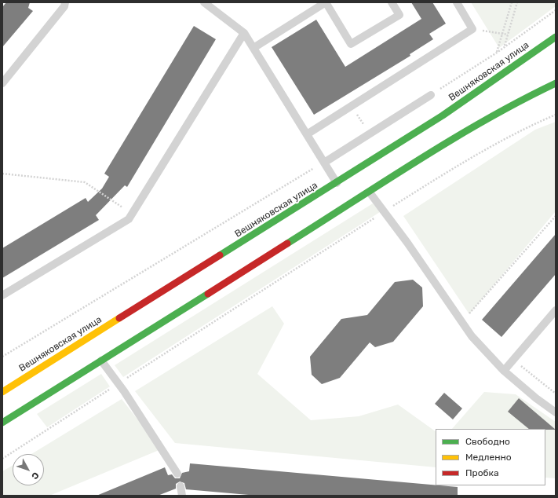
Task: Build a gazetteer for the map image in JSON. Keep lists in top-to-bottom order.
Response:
{
  "streets": {
    "main road": ["Вешняковская улица"]
  },
  "legend": ["Свободно", "Медленно", "Пробка"],
  "north": "bottom right"
}
